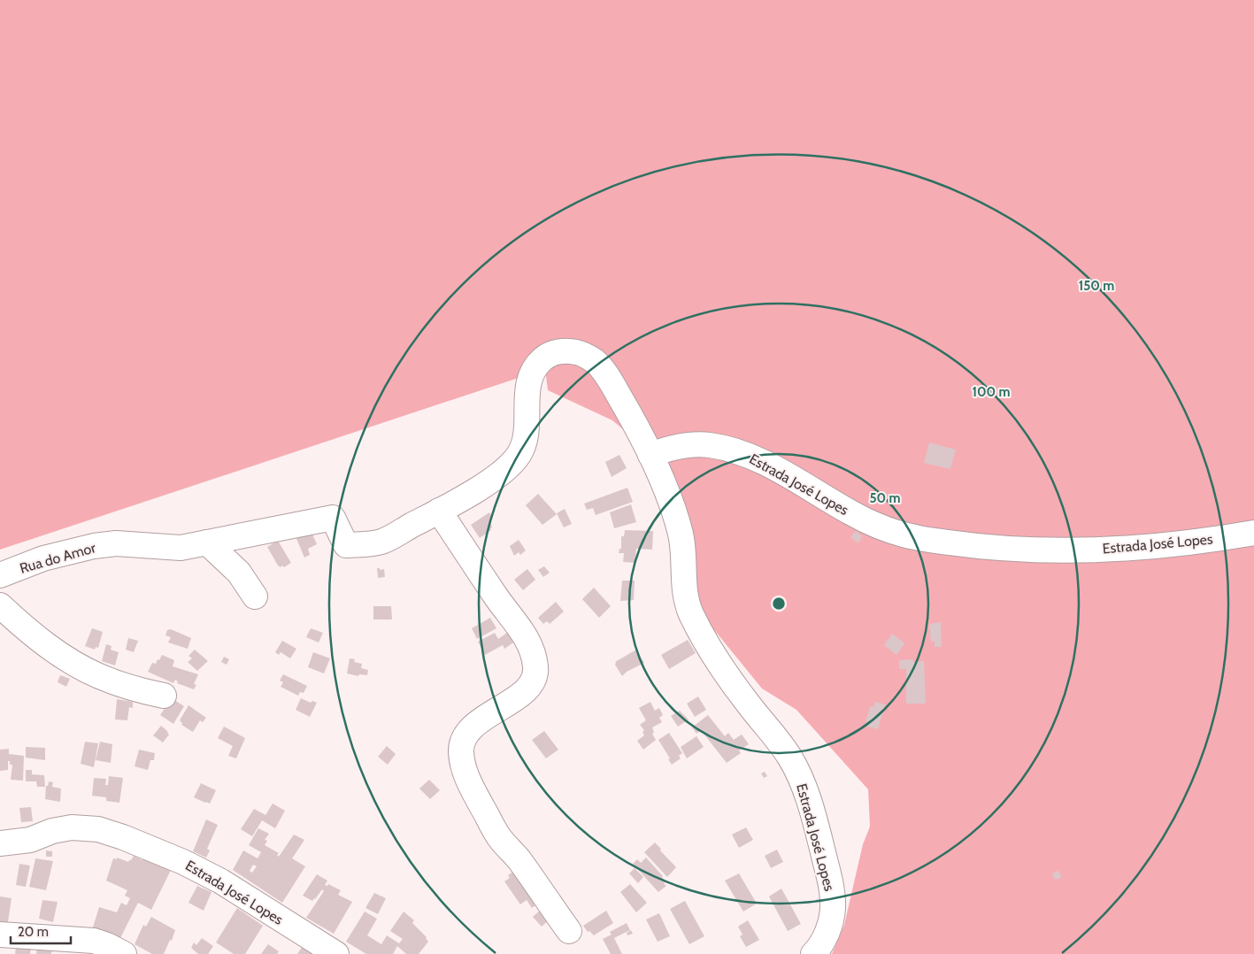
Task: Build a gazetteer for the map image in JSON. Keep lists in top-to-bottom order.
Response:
{
  "streets": {
    "street": ["Estrada José Lopes", "Rua do Amor"]
  },
  "scale_bar": "20 m",
  "rings": ["150 m", "100 m", "50 m"]
}
